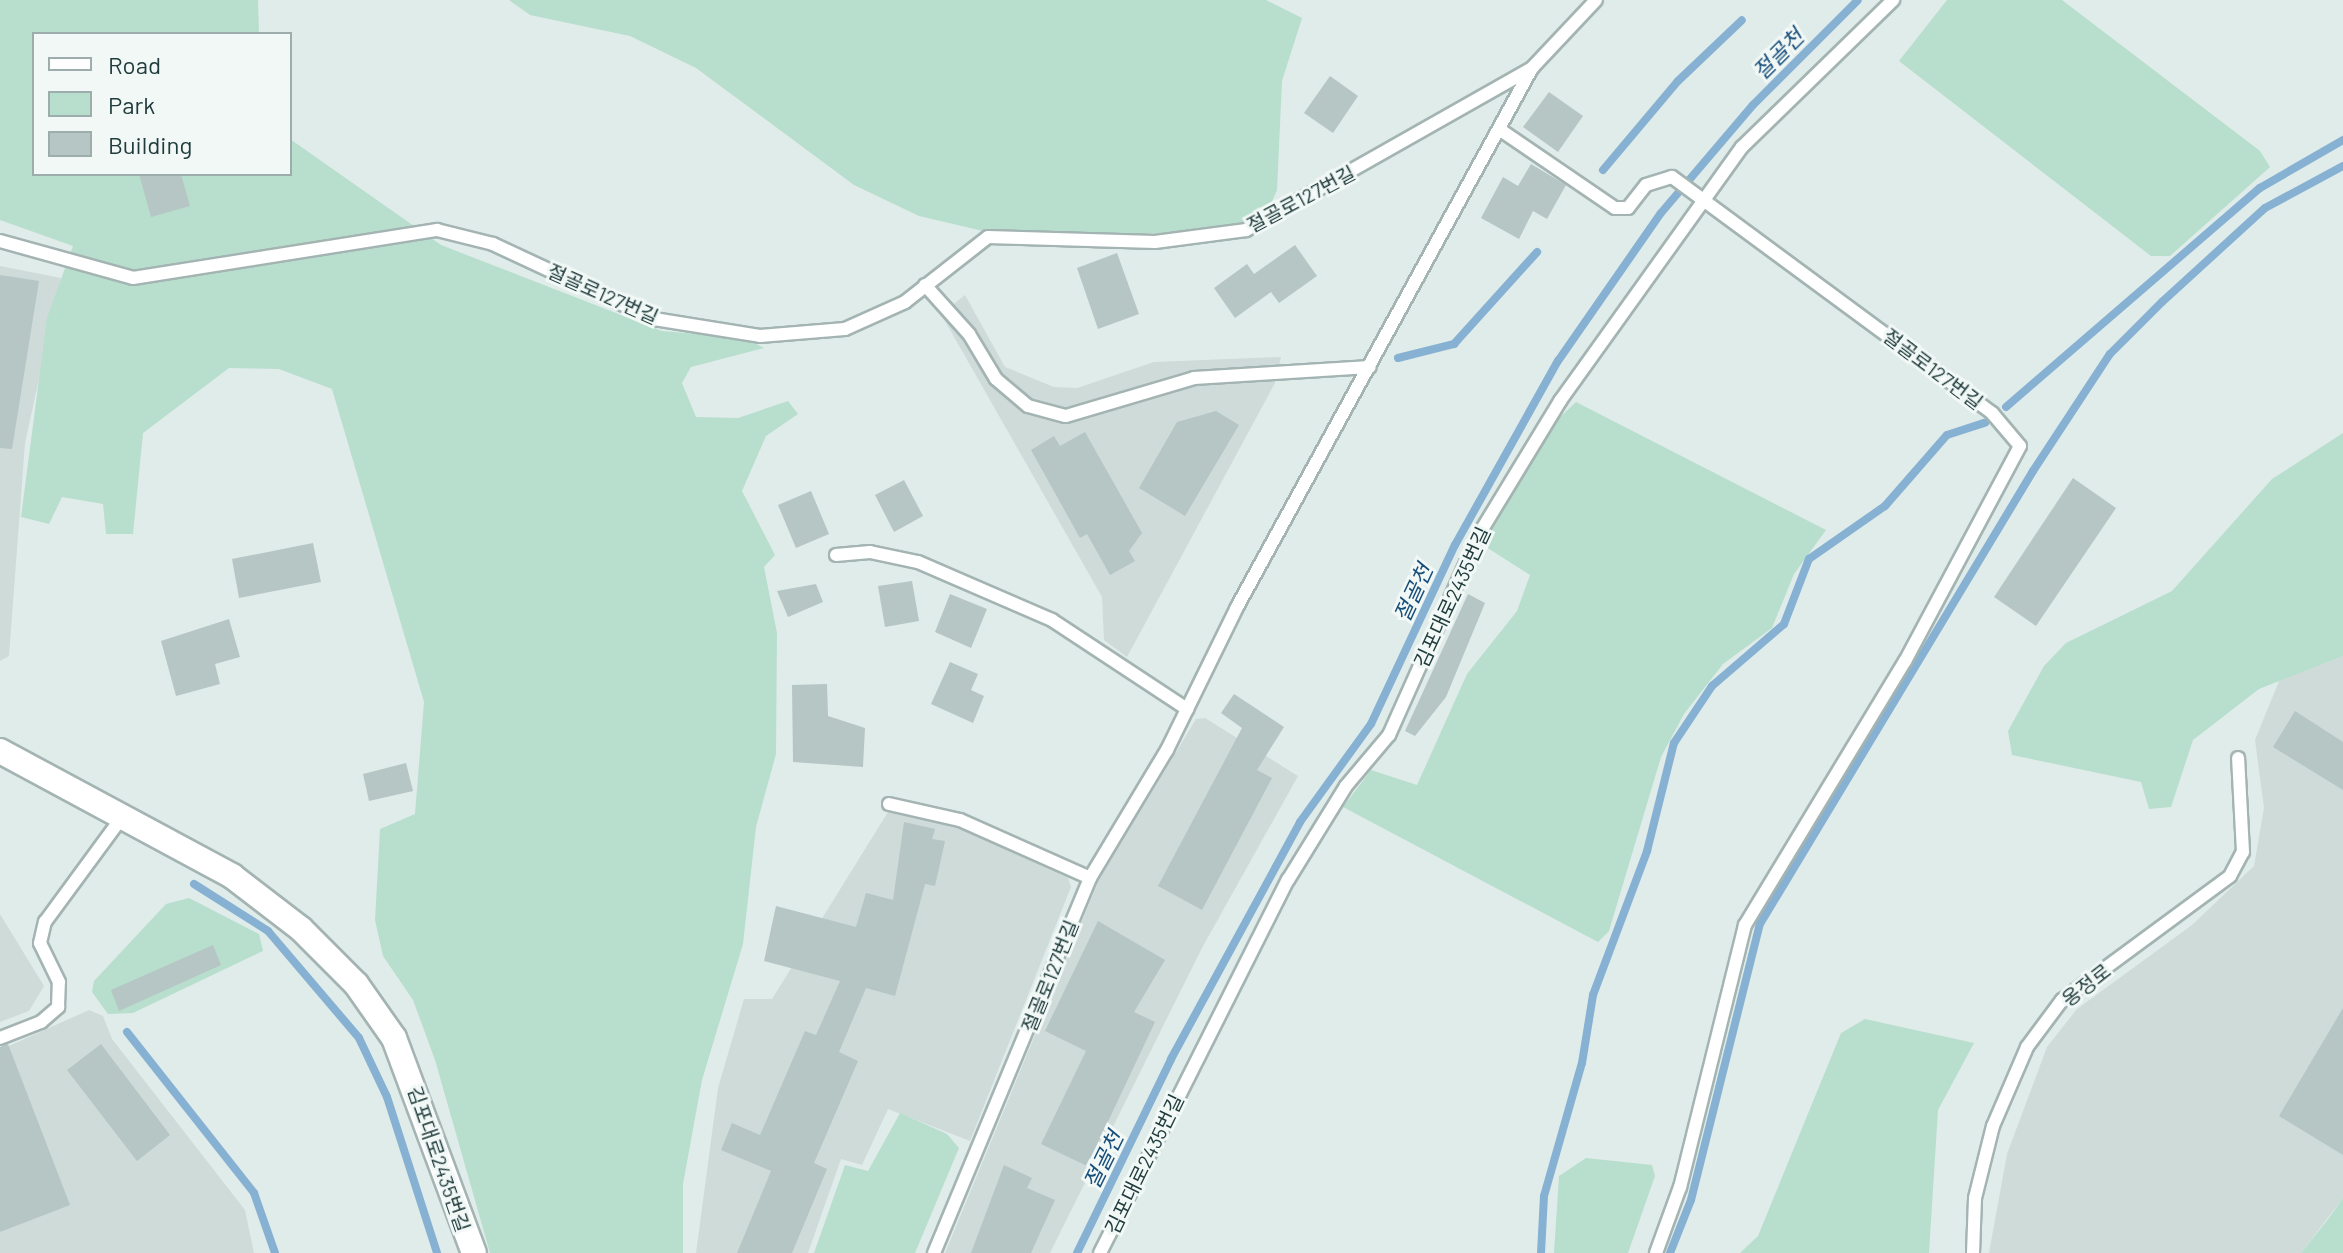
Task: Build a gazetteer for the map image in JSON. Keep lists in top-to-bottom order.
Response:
{
  "streets": {
    "street": ["김포대로2435번길"],
    "lane": ["절골로127번길", "옹정로"]
  },
  "crossings": [
    ["절골로127번길", "김포대로2435번길"]
  ],
  "water": ["절골천"],
  "legend": ["Road", "Park", "Building"]
}
